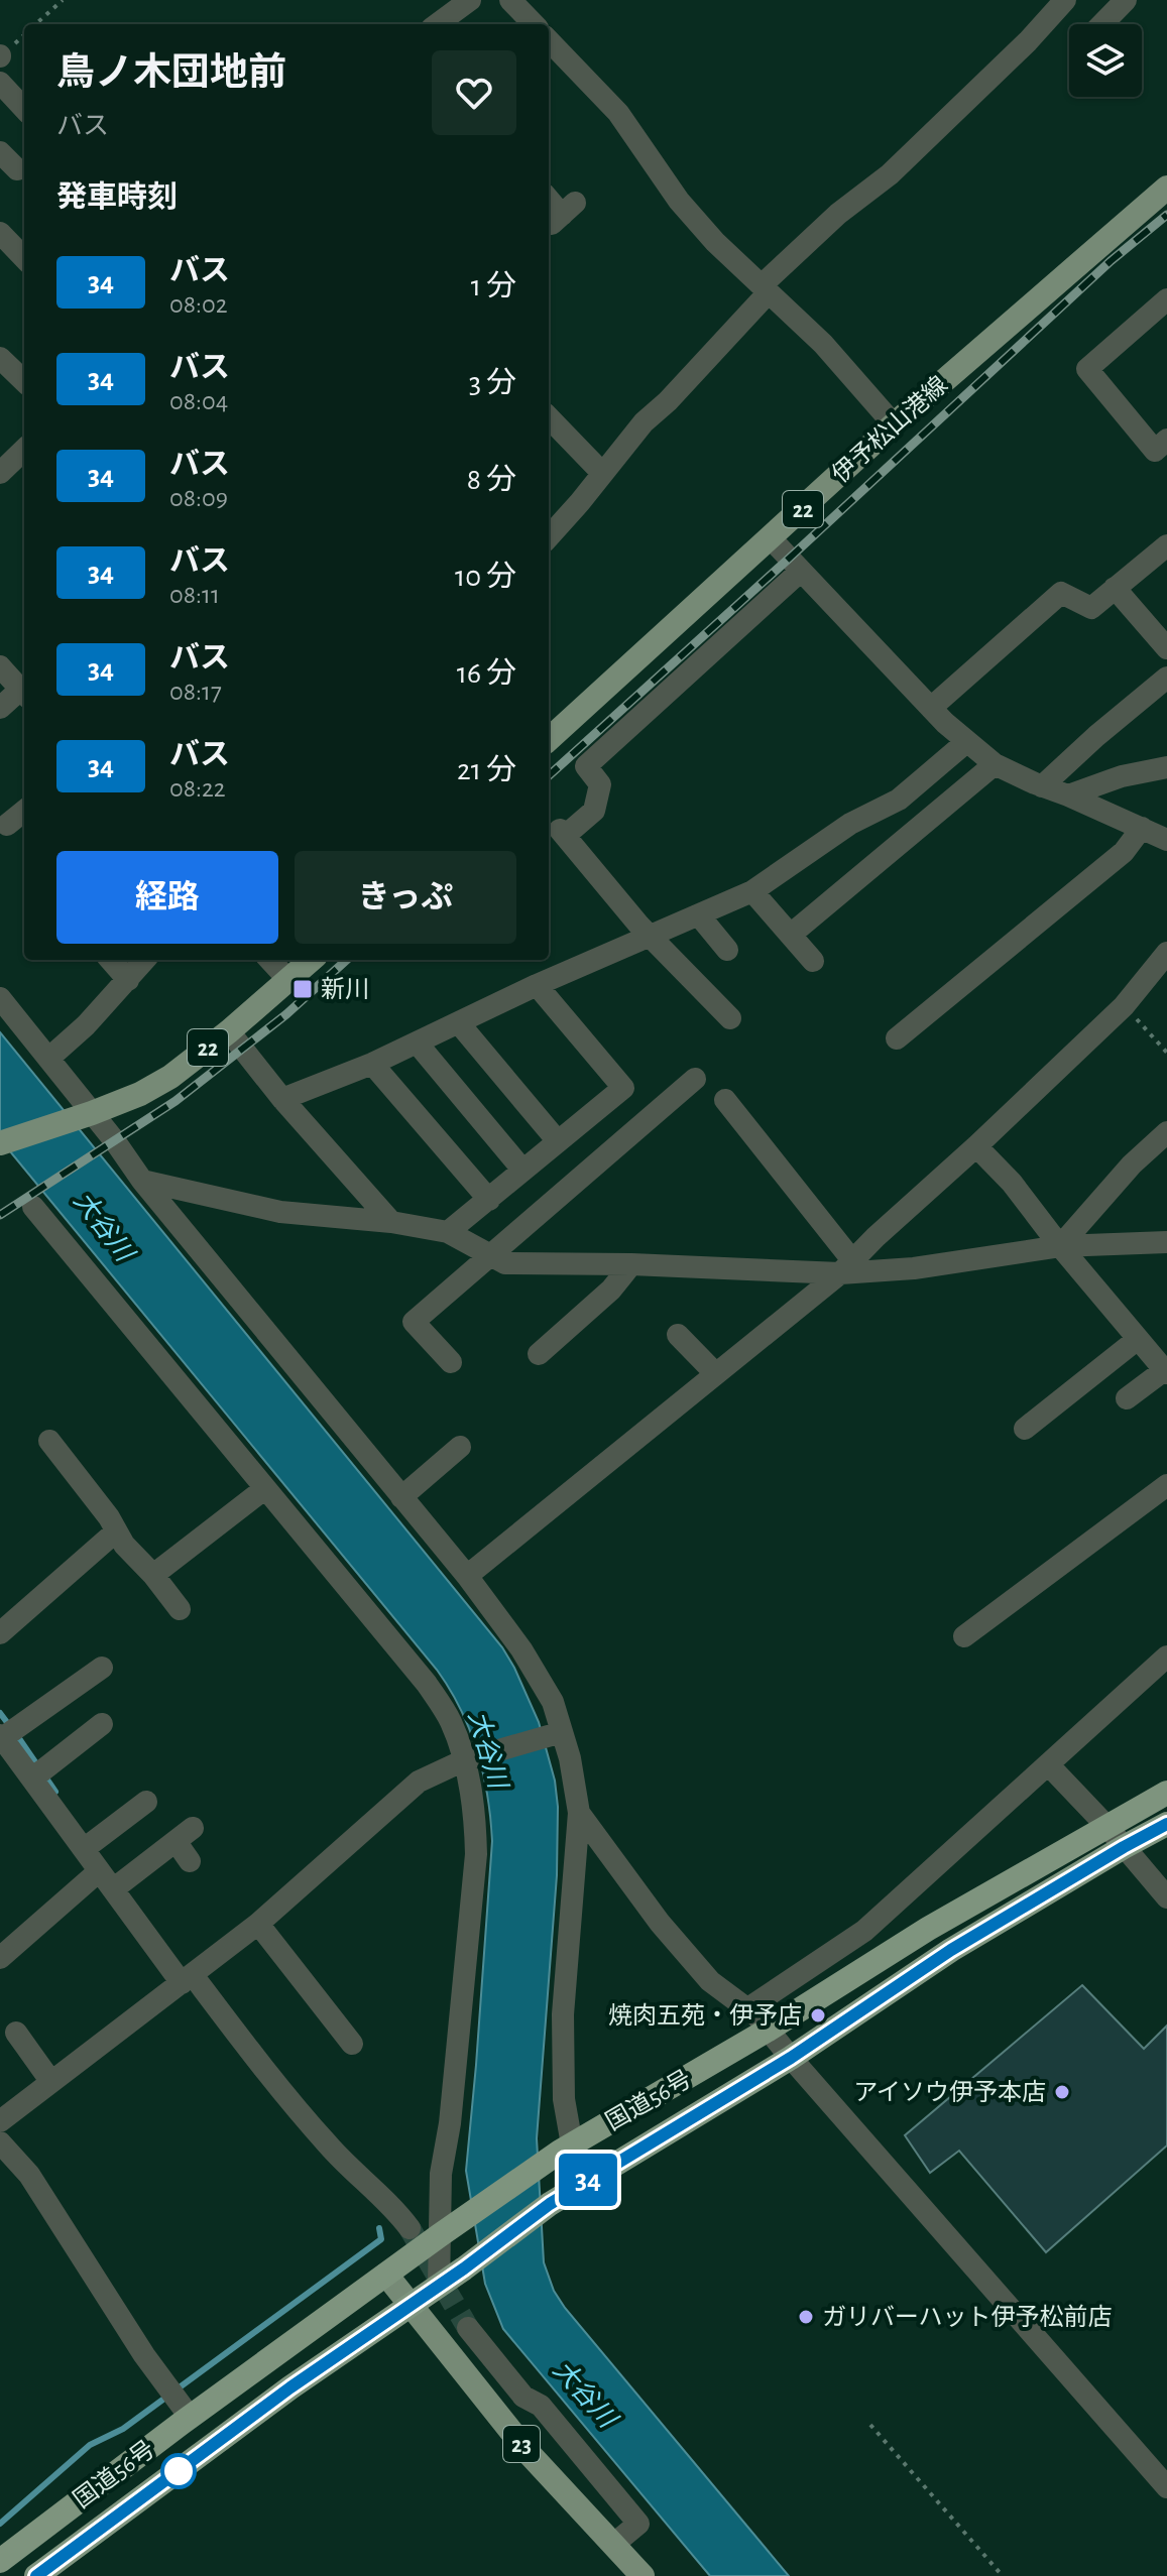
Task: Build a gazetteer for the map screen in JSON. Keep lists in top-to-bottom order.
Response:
{
  "streets": {
    "highway": ["国道56号"],
    "main road": ["伊予松山港線", "22", "23"]
  },
  "crossings": [
    ["国道56号", "23"]
  ],
  "water": ["大谷川"],
  "places": {
    "transit": ["新川"],
    "other": ["焼肉五苑・伊予店", "アイソウ伊予本店", "ガリバーハット伊予松前店"]
  },
  "lines": ["bus line 34"],
  "page": {
    "on_map": "34",
    "heading": [
      ["鳥ノ木団地前", "バス"],
      "発車時刻"
    ],
    "list": [
      {
        "mark": "34",
        "name": "バス",
        "note": "08:02",
        "value": "1 分"
      },
      {
        "mark": "34",
        "name": "バス",
        "note": "08:04",
        "value": "3 分"
      },
      {
        "mark": "34",
        "name": "バス",
        "note": "08:09",
        "value": "8 分"
      },
      {
        "mark": "34",
        "name": "バス",
        "note": "08:11",
        "value": "10 分"
      },
      {
        "mark": "34",
        "name": "バス",
        "note": "08:17",
        "value": "16 分"
      },
      {
        "mark": "34",
        "name": "バス",
        "note": "08:22",
        "value": "21 分"
      }
    ],
    "buttons": ["経路", "きっぷ"]
  }
}
